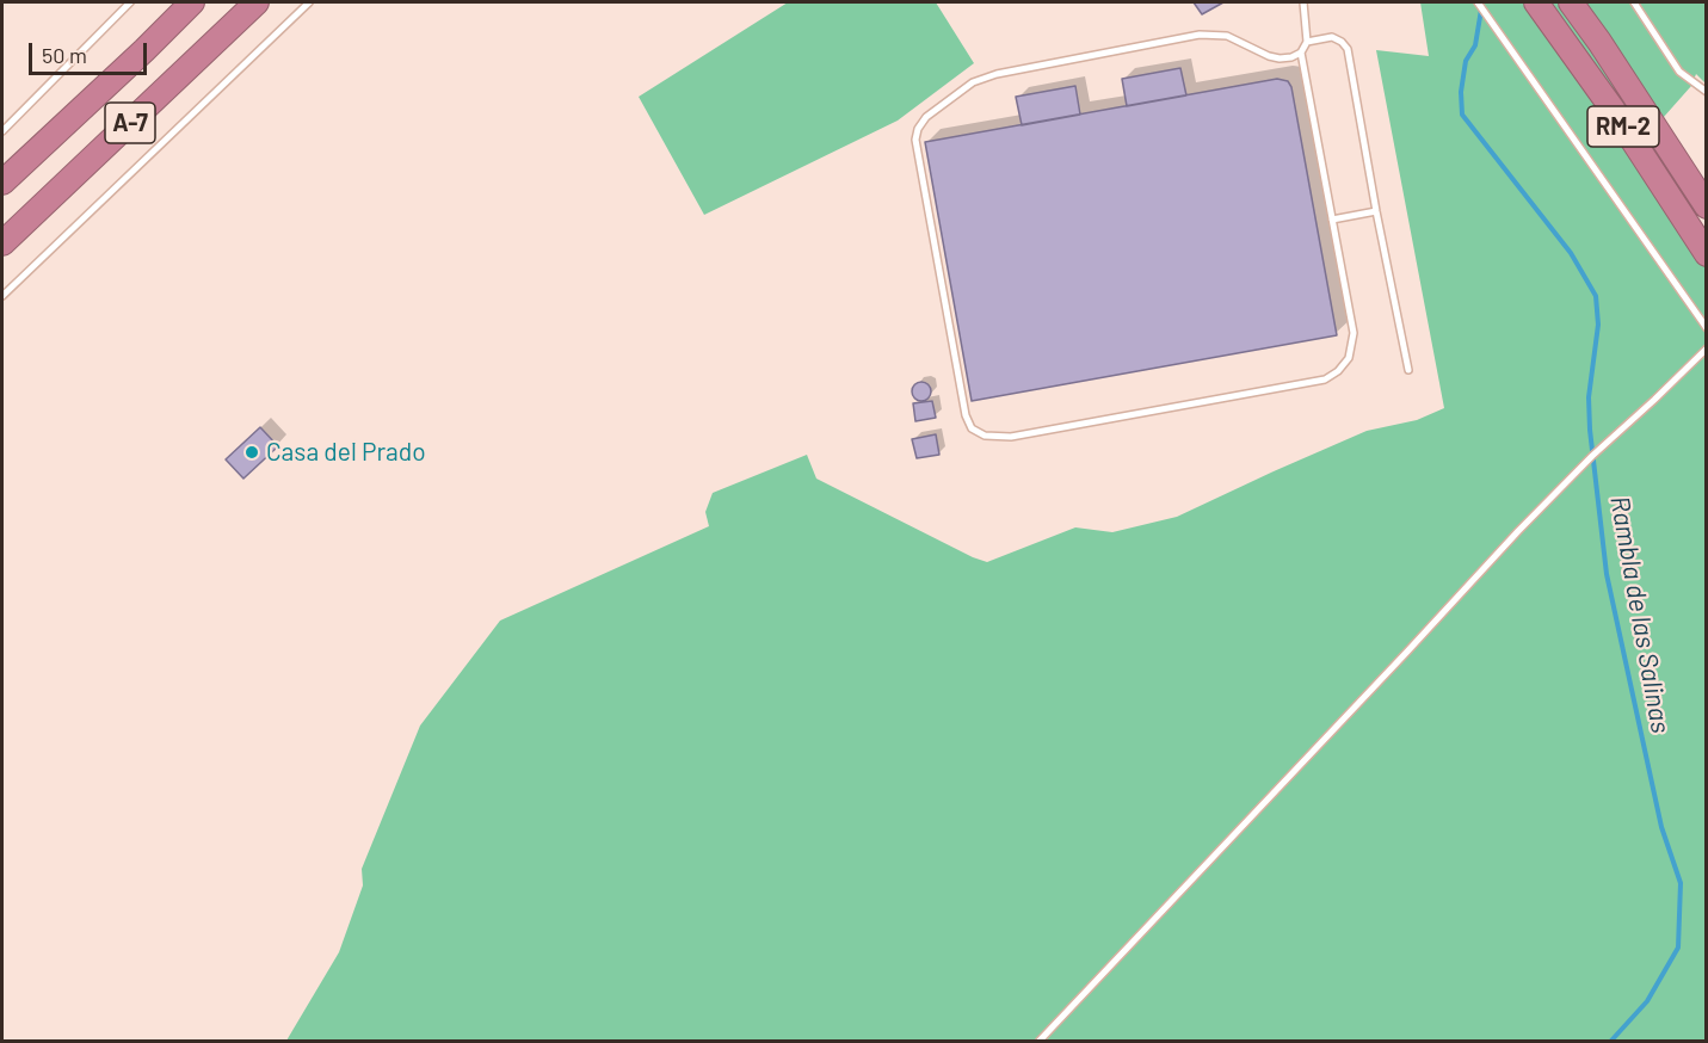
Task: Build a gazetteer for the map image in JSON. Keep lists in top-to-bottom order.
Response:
{
  "streets": {
    "highway": ["A-7", "RM-2"]
  },
  "water": ["Rambla de las Salinas"],
  "places": ["Casa del Prado"],
  "scale_bar": "50 m"
}
